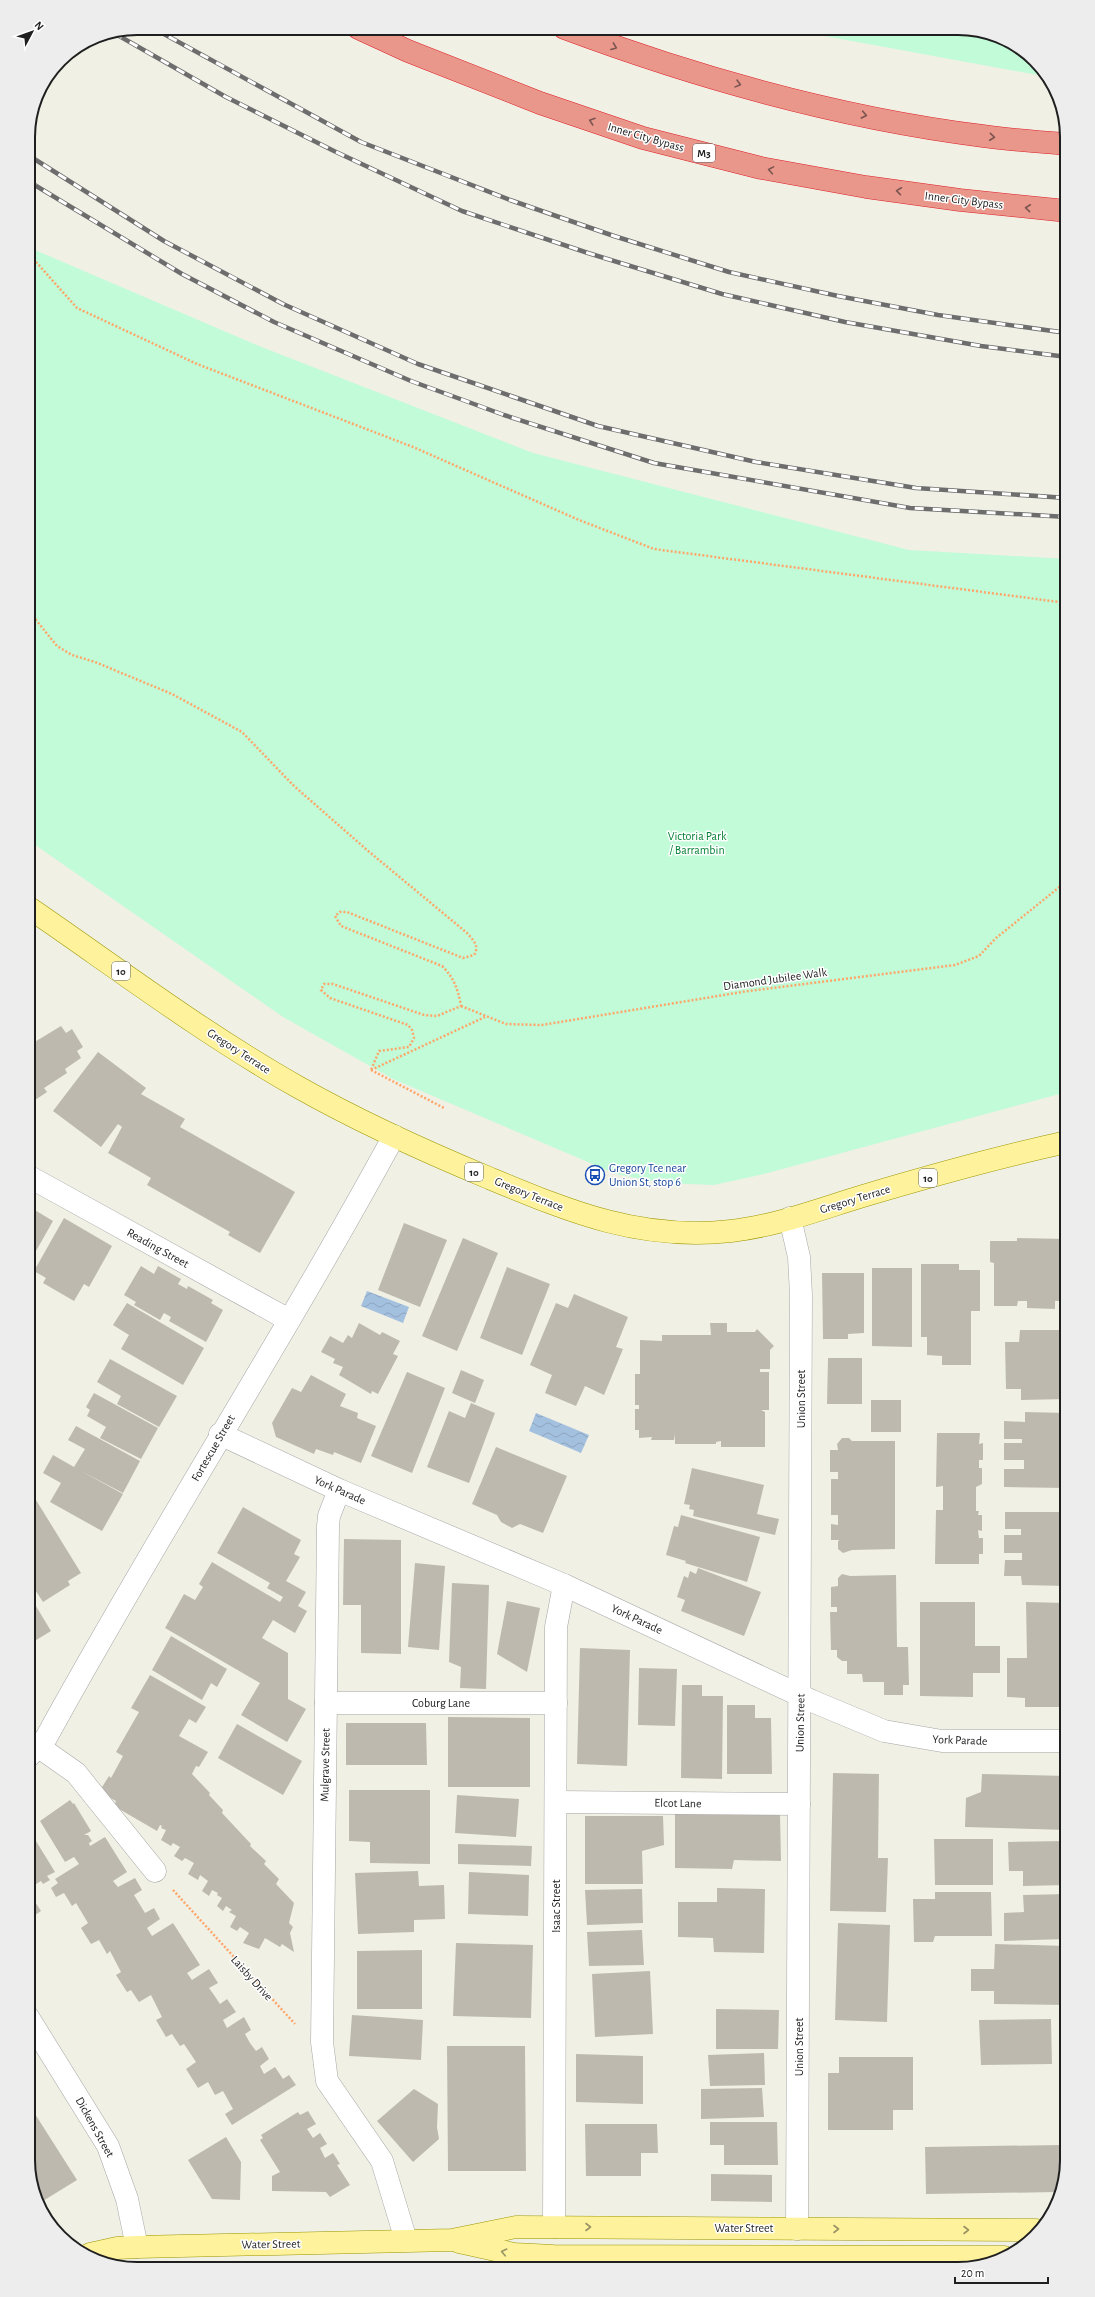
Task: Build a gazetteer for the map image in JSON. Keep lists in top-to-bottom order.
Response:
{
  "streets": {
    "highway": ["Inner City Bypass", "M3"],
    "main road": ["10", "Gregory Terrace", "Water Street"],
    "street": [
      "Reading Street",
      "Union Street",
      "Fortescue Street",
      "York Parade",
      "Coburg Lane",
      "Mulgrave Street",
      "Elcot Lane",
      "Isaac Street",
      "Dickens Street"
    ],
    "path": ["Diamond Jubilee Walk", "Laisby Drive"]
  },
  "crossings": [
    ["Gregory Terrace", "Union Street"],
    ["Gregory Terrace", "Fortescue Street"],
    ["Reading Street", "Fortescue Street"],
    ["Union Street", "York Parade"],
    ["Union Street", "Elcot Lane"],
    ["Union Street", "Water Street"],
    ["Fortescue Street", "York Parade"],
    ["York Parade", "Mulgrave Street"],
    ["York Parade", "Isaac Street"],
    ["Coburg Lane", "Mulgrave Street"],
    ["Coburg Lane", "Isaac Street"],
    ["Mulgrave Street", "Laisby Drive"],
    ["Elcot Lane", "Isaac Street"],
    ["Isaac Street", "Water Street"],
    ["Dickens Street", "Water Street"]
  ],
  "parks": ["Victoria Park / Barrambin"],
  "places": {
    "bus stop": ["Gregory Tce near Union St, stop 6"]
  },
  "scale_bar": "20 m",
  "north": "top right"
}
